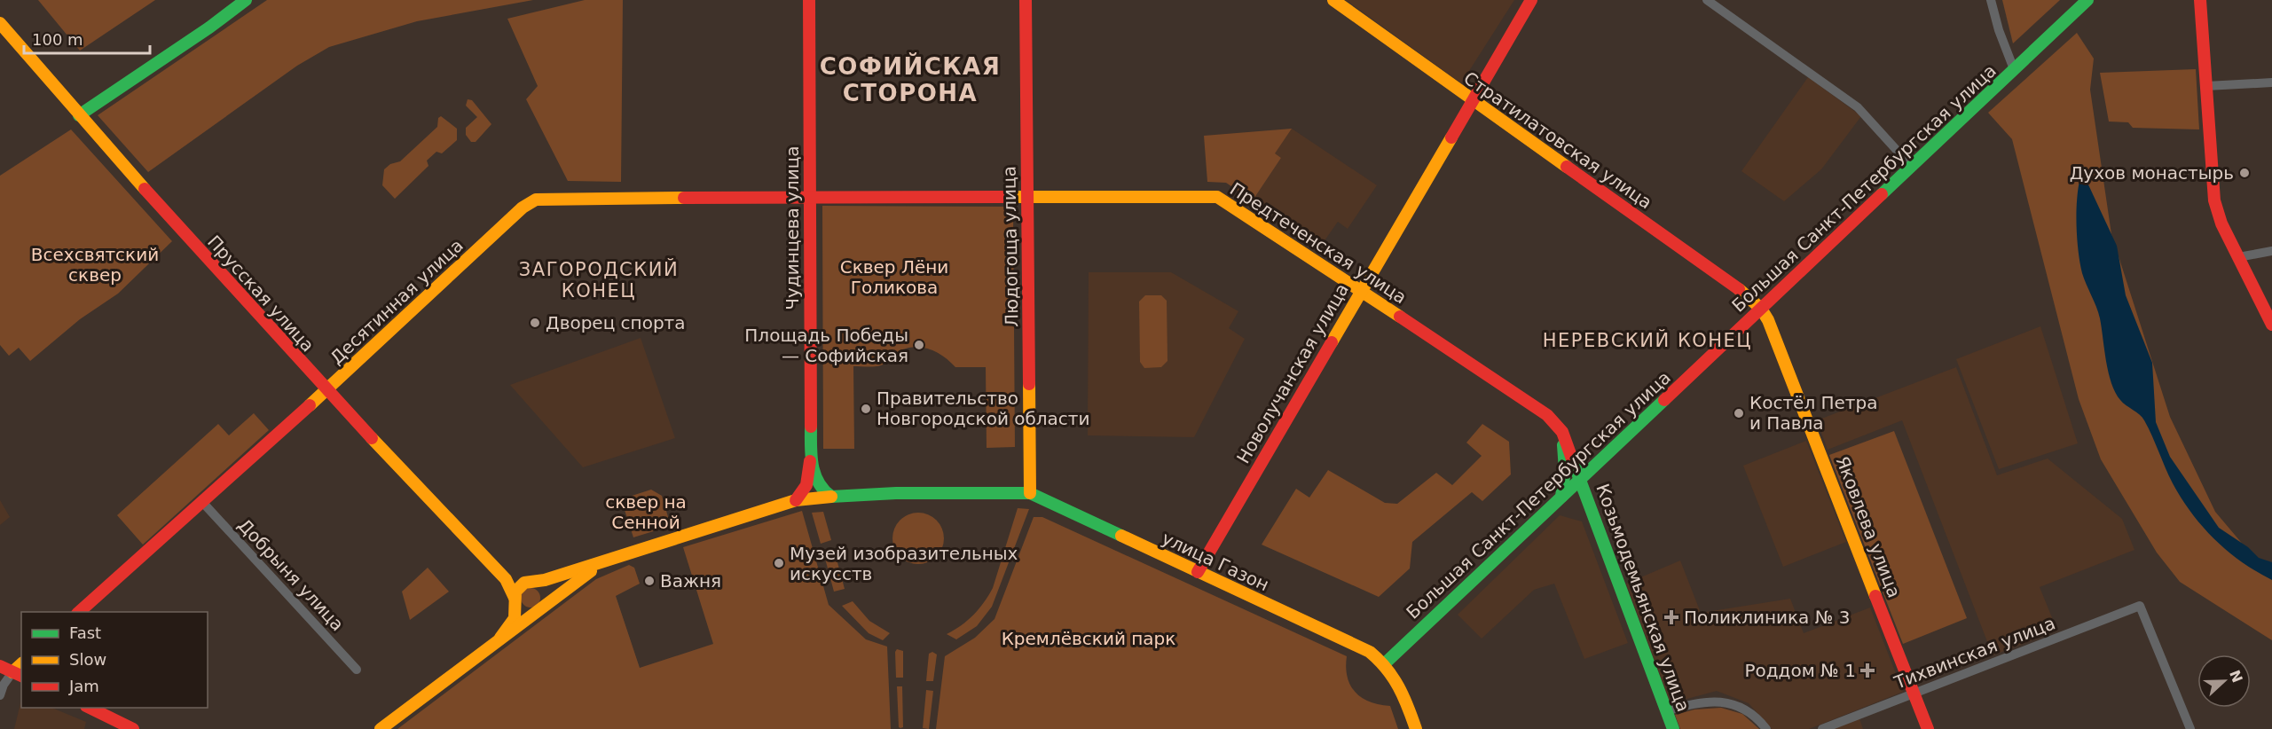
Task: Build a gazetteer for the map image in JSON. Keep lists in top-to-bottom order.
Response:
{
  "streets": {
    "street": [
      "Стратилатовская улица",
      "Большая Санкт-Петербургская улица",
      "Чудинцева улица",
      "Предтеченская улица",
      "Людогоща улица",
      "Прусская улица",
      "Десятинная улица",
      "Новолучанская улица",
      "Яковлева улица",
      "улица Газон",
      "Добрыня улица",
      "Козьмодемьянская улица",
      "Тихвинская улица"
    ]
  },
  "crossings": [
    ["Стратилатовская улица", "Большая Санкт-Петербургская улица"],
    ["Стратилатовская улица", "Новолучанская улица"],
    ["Стратилатовская улица", "Яковлева улица"],
    ["Большая Санкт-Петербургская улица", "Предтеченская улица"],
    ["Большая Санкт-Петербургская улица", "Яковлева улица"],
    ["Большая Санкт-Петербургская улица", "улица Газон"],
    ["Большая Санкт-Петербургская улица", "Козьмодемьянская улица"],
    ["Чудинцева улица", "Предтеченская улица"],
    ["Чудинцева улица", "Десятинная улица"],
    ["Предтеченская улица", "Людогоща улица"],
    ["Предтеченская улица", "Десятинная улица"],
    ["Предтеченская улица", "Новолучанская улица"],
    ["Предтеченская улица", "Козьмодемьянская улица"],
    ["Людогоща улица", "улица Газон"],
    ["Прусская улица", "Десятинная улица"],
    ["Десятинная улица", "Добрыня улица"],
    ["Новолучанская улица", "улица Газон"],
    ["Яковлева улица", "Тихвинская улица"]
  ],
  "districts": ["СОФИЙСКАЯ СТОРОНА", "ЗАГОРОДСКИЙ КОНЕЦ", "НЕРЕВСКИЙ КОНЕЦ"],
  "parks": [
    "Всехсвятский сквер",
    "Сквер Лёни Голикова",
    "сквер на Сенной",
    "Кремлёвский парк"
  ],
  "places": {
    "other": [
      "Духов монастырь",
      "Дворец спорта",
      "Площадь Победы — Софийская",
      "Правительство Новгородской области",
      "Костёл Петра и Павла",
      "Музей изобразительных искусств",
      "Важня"
    ],
    "health": ["Поликлиника № 3", "Роддом № 1"]
  },
  "legend": ["Fast", "Slow", "Jam"],
  "scale_bar": "100 m",
  "north": "right"
}
